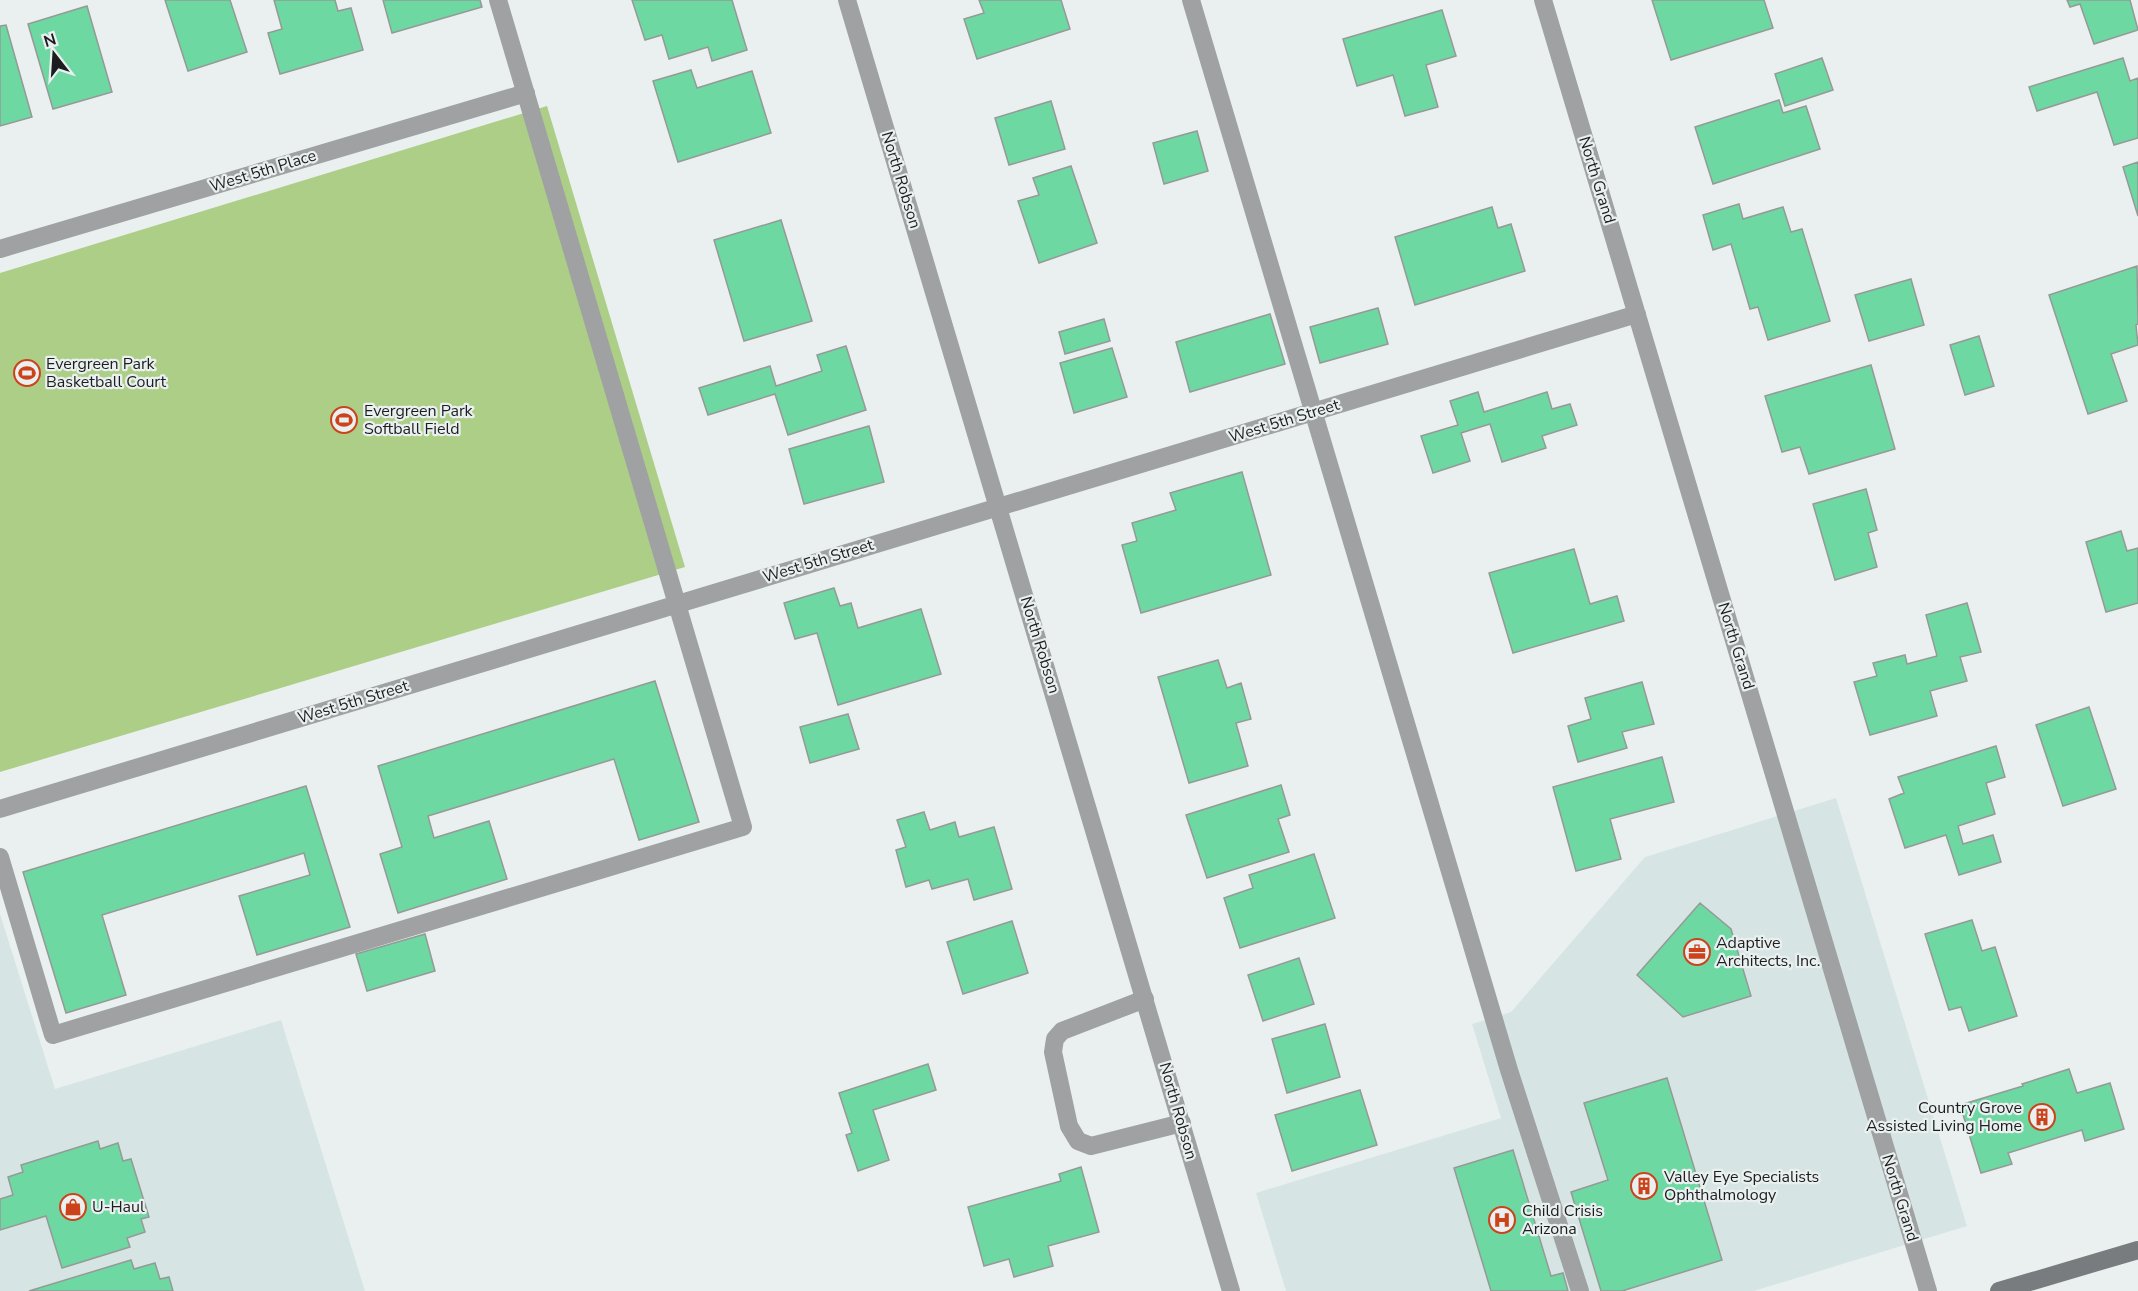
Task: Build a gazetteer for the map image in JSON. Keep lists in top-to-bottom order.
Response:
{
  "streets": {
    "street": [
      "West 5th Place",
      "North Robson",
      "North Grand",
      "West 5th Street"
    ]
  },
  "crossings": [
    ["North Robson", "West 5th Street"],
    ["North Grand", "West 5th Street"]
  ],
  "places": {
    "sports": ["Evergreen Park Basketball Court", "Evergreen Park Softball Field"],
    "office": ["Adaptive Architects, Inc."],
    "building": ["Country Grove Assisted Living Home", "Valley Eye Specialists Ophthalmology"],
    "shop": ["U-Haul"],
    "hospital": ["Child Crisis Arizona"]
  },
  "north": "top"
}
